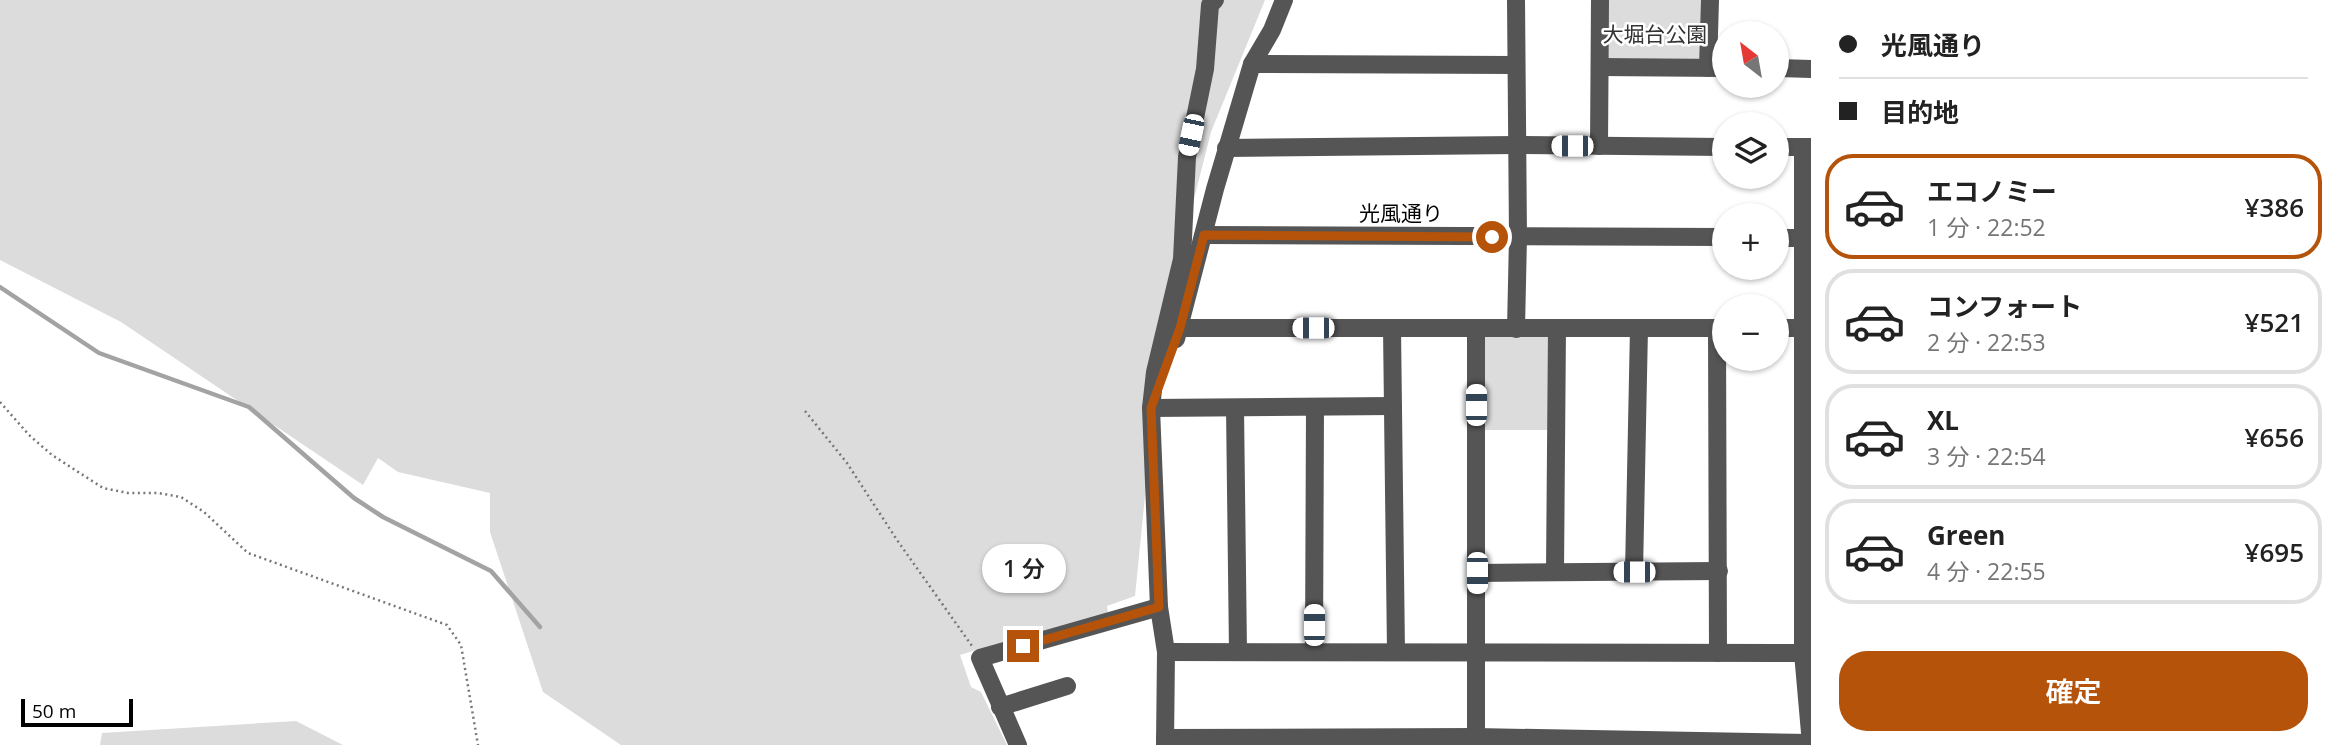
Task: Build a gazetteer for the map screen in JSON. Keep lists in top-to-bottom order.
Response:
{
  "streets": {
    "street": ["光風通り"]
  },
  "parks": ["大堀台公園"],
  "scale_bar": "50 m",
  "north": "top left",
  "page": {
    "banner": ["光風通り", "目的地"],
    "map_buttons": ["+", "−"],
    "list": [
      {
        "name": "エコノミー",
        "note": "1 分 · 22:52",
        "value": "¥386"
      },
      {
        "name": "コンフォート",
        "note": "2 分 · 22:53",
        "value": "¥521"
      },
      {
        "name": "XL",
        "note": "3 分 · 22:54",
        "value": "¥656"
      },
      {
        "name": "Green",
        "note": "4 分 · 22:55",
        "value": "¥695"
      }
    ],
    "bubble": "1 分",
    "buttons": "確定",
    "scale": "50 m"
  }
}
